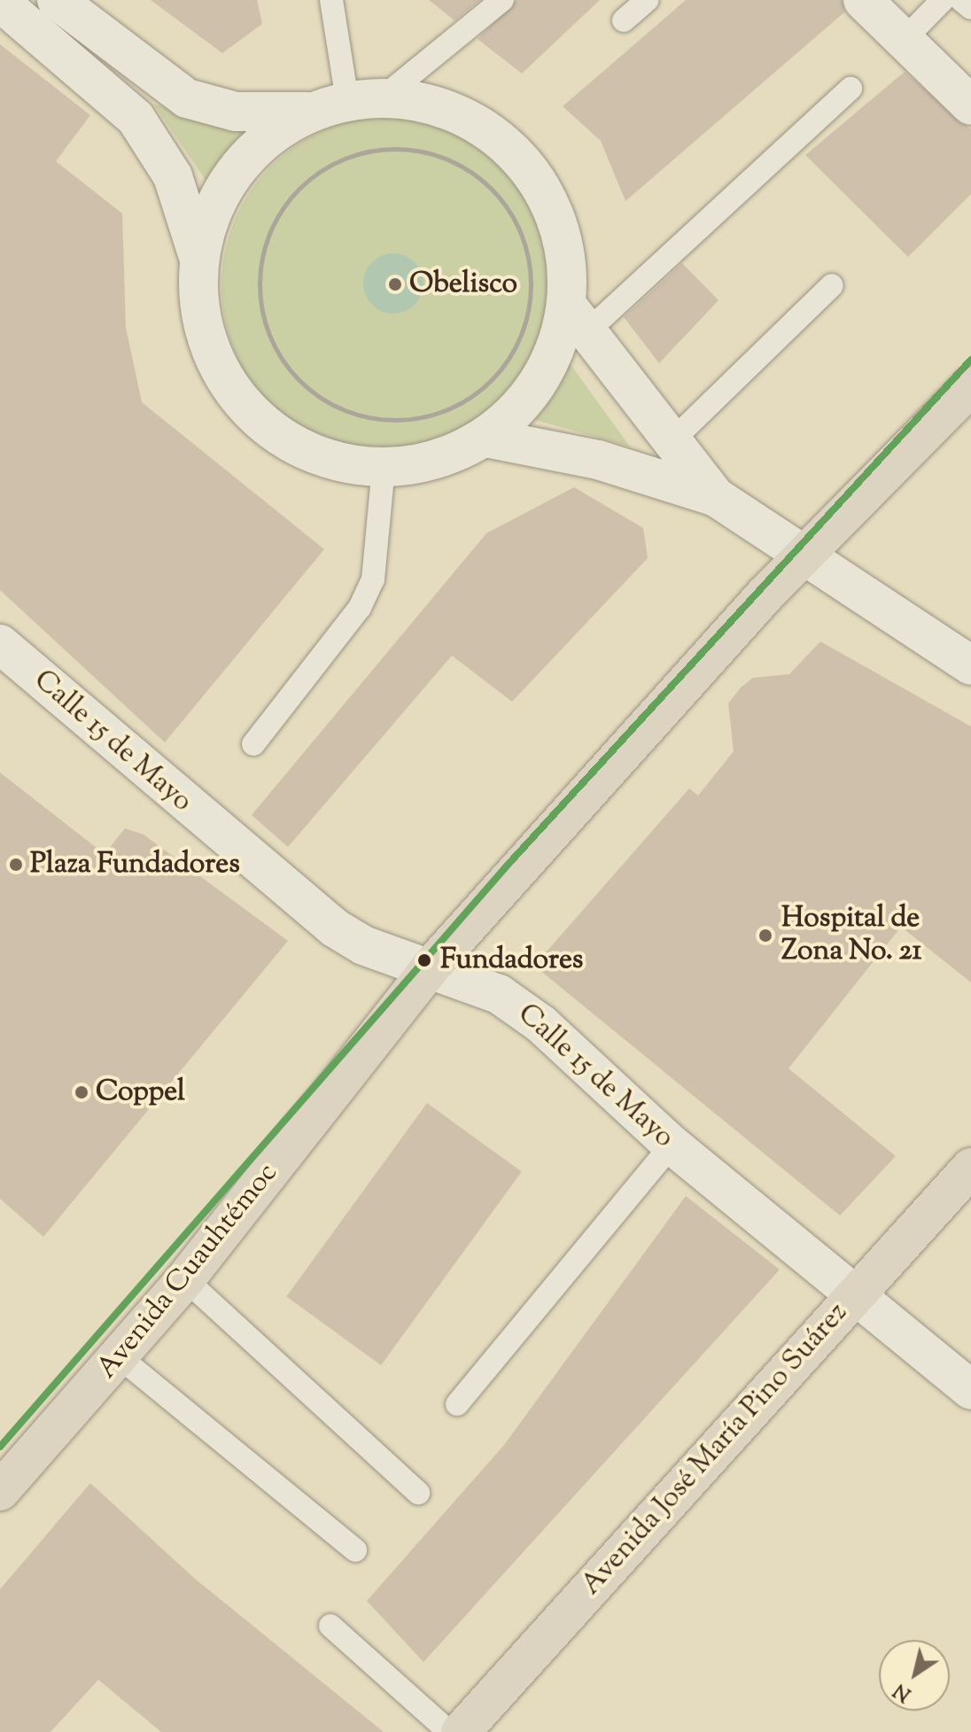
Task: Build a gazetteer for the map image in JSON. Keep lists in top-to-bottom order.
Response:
{
  "streets": {
    "highway": ["Avenida Cuauhtémoc", "Avenida José María Pino Suárez"],
    "street": ["Calle 15 de Mayo"]
  },
  "crossings": [
    ["Calle 15 de Mayo", "Avenida Cuauhtémoc"],
    ["Calle 15 de Mayo", "Avenida José María Pino Suárez"]
  ],
  "places": [
    "Obelisco",
    "Plaza Fundadores",
    "Hospital de Zona No. 21",
    "Fundadores",
    "Coppel"
  ],
  "north": "bottom left"
}
